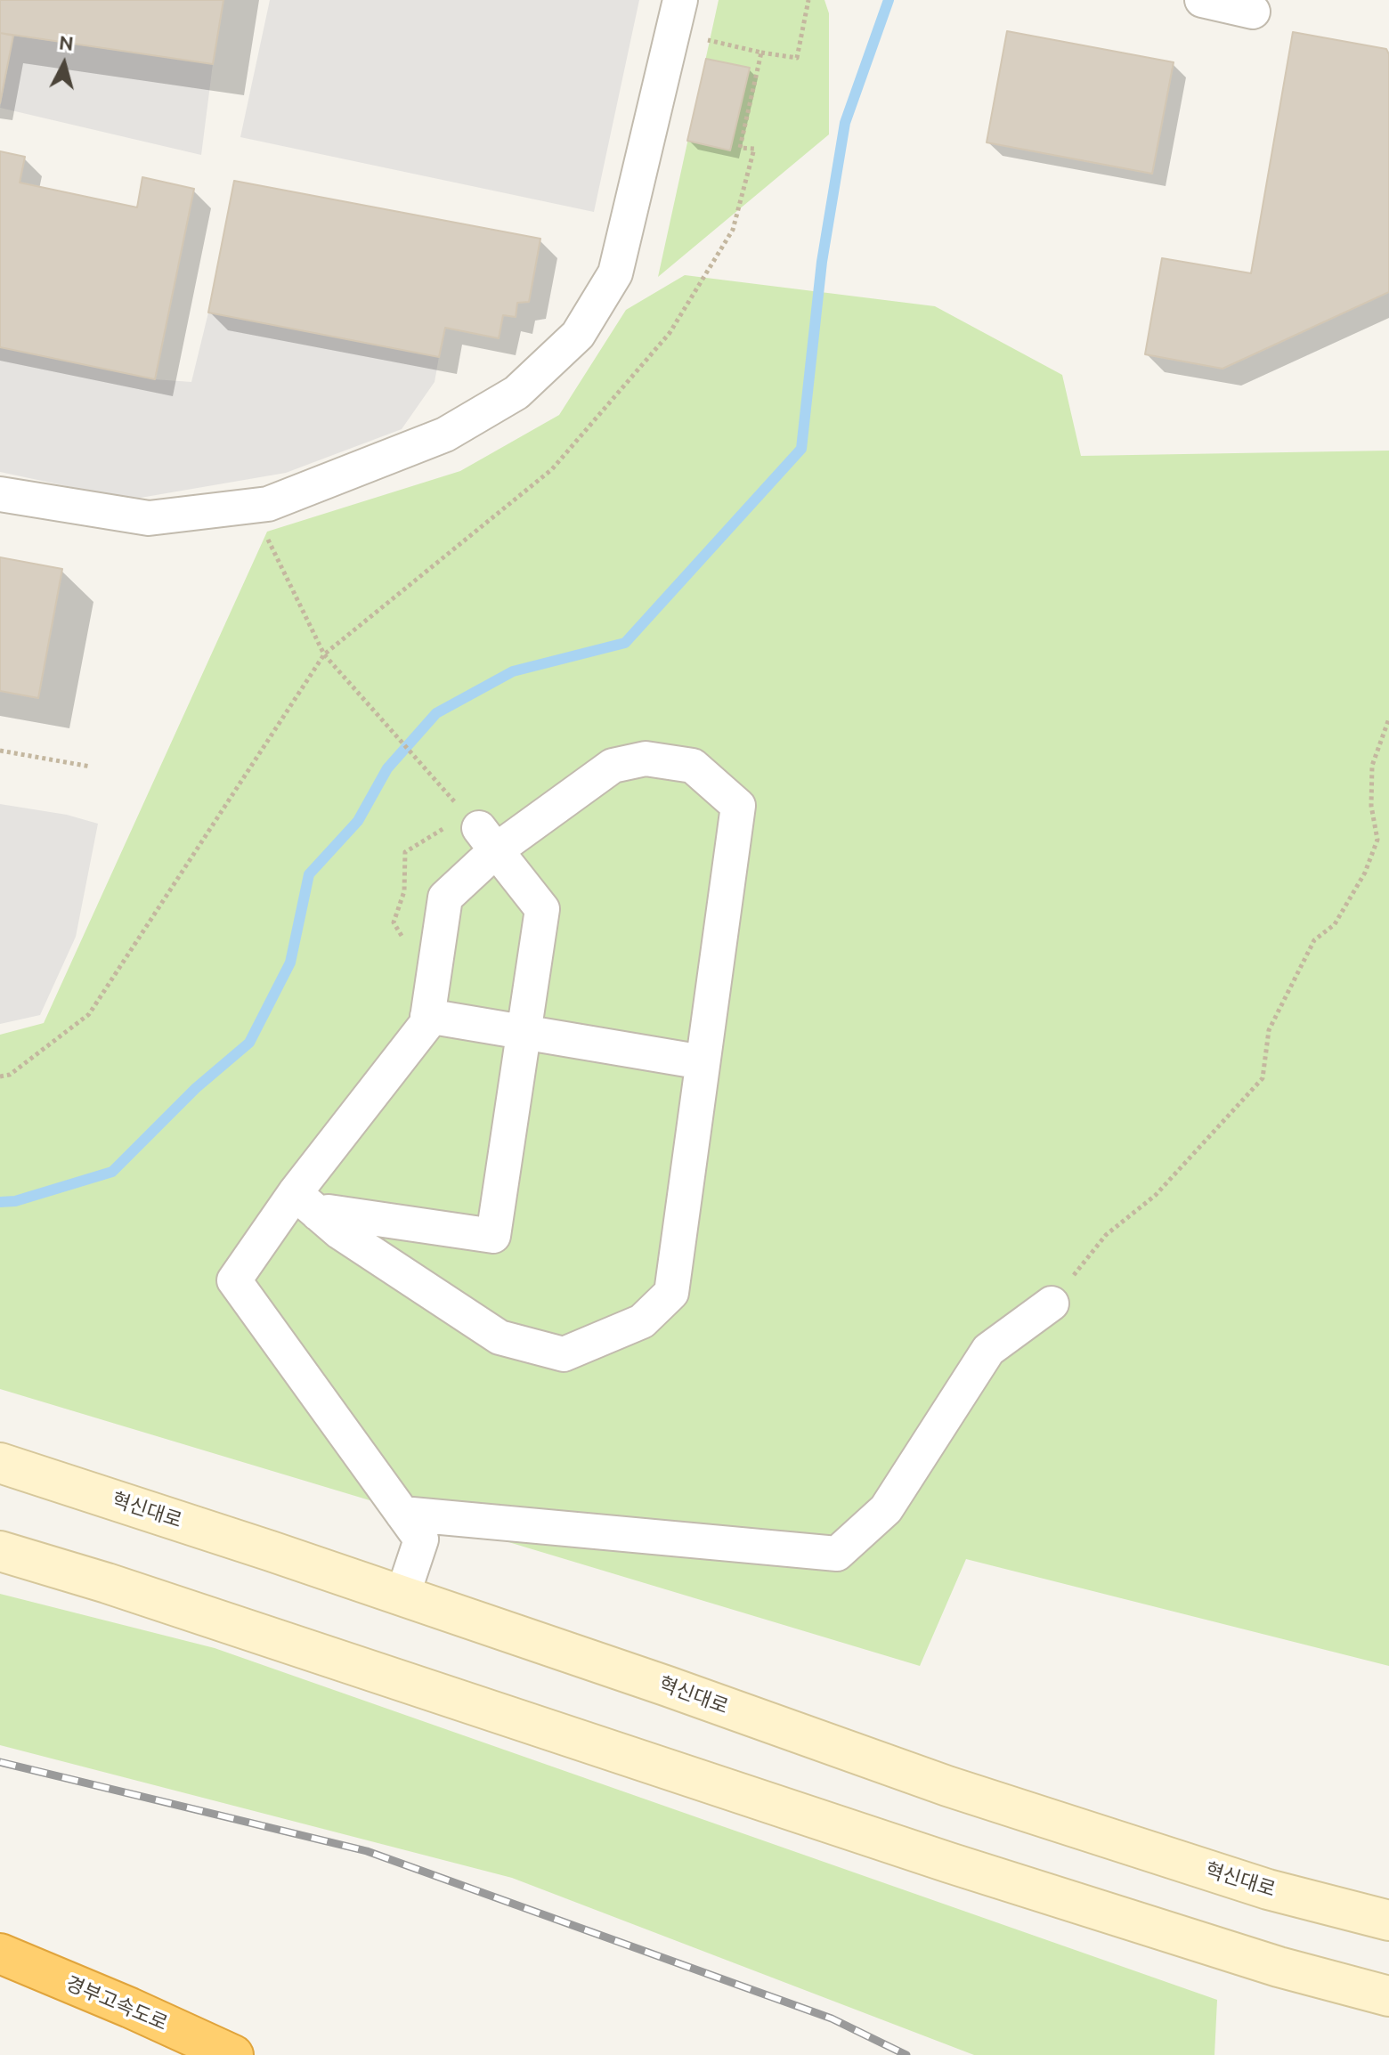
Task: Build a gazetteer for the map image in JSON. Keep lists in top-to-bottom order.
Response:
{
  "streets": {
    "highway": ["경부고속도로"],
    "main road": ["혁신대로"]
  },
  "north": "top"
}
